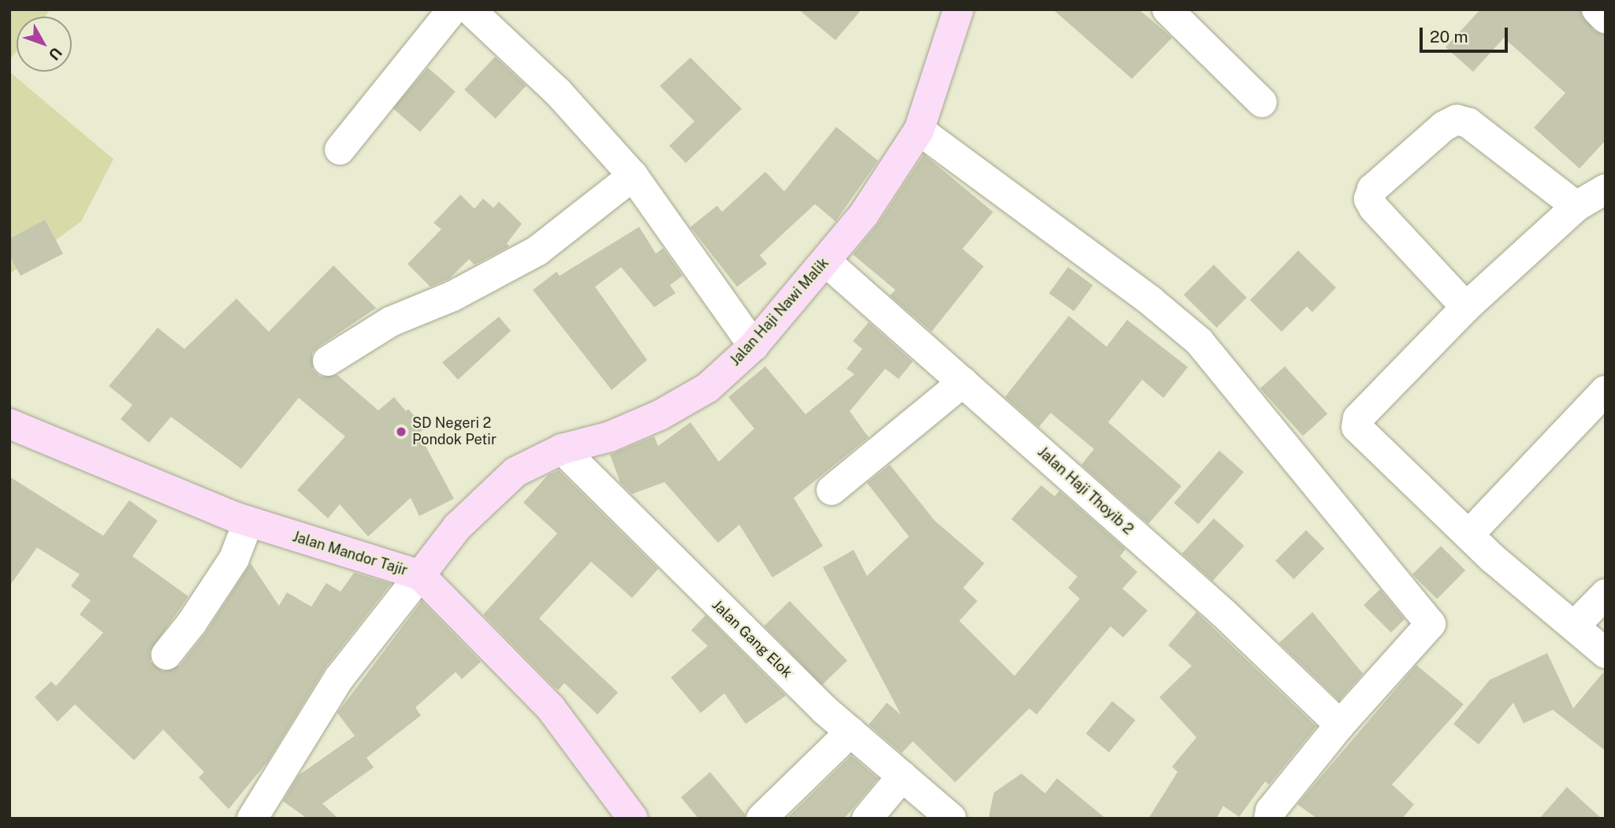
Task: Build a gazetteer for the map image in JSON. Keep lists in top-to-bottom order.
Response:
{
  "streets": {
    "main road": ["Jalan Haji Nawi Malik", "Jalan Mandor Tajir"],
    "street": ["Jalan Haji Thoyib 2", "Jalan Gang Elok"]
  },
  "crossings": [
    ["Jalan Haji Nawi Malik", "Jalan Haji Thoyib 2"],
    ["Jalan Haji Nawi Malik", "Jalan Mandor Tajir"],
    ["Jalan Haji Nawi Malik", "Jalan Gang Elok"]
  ],
  "places": ["SD Negeri 2 Pondok Petir"],
  "scale_bar": "20 m",
  "north": "bottom right"
}
